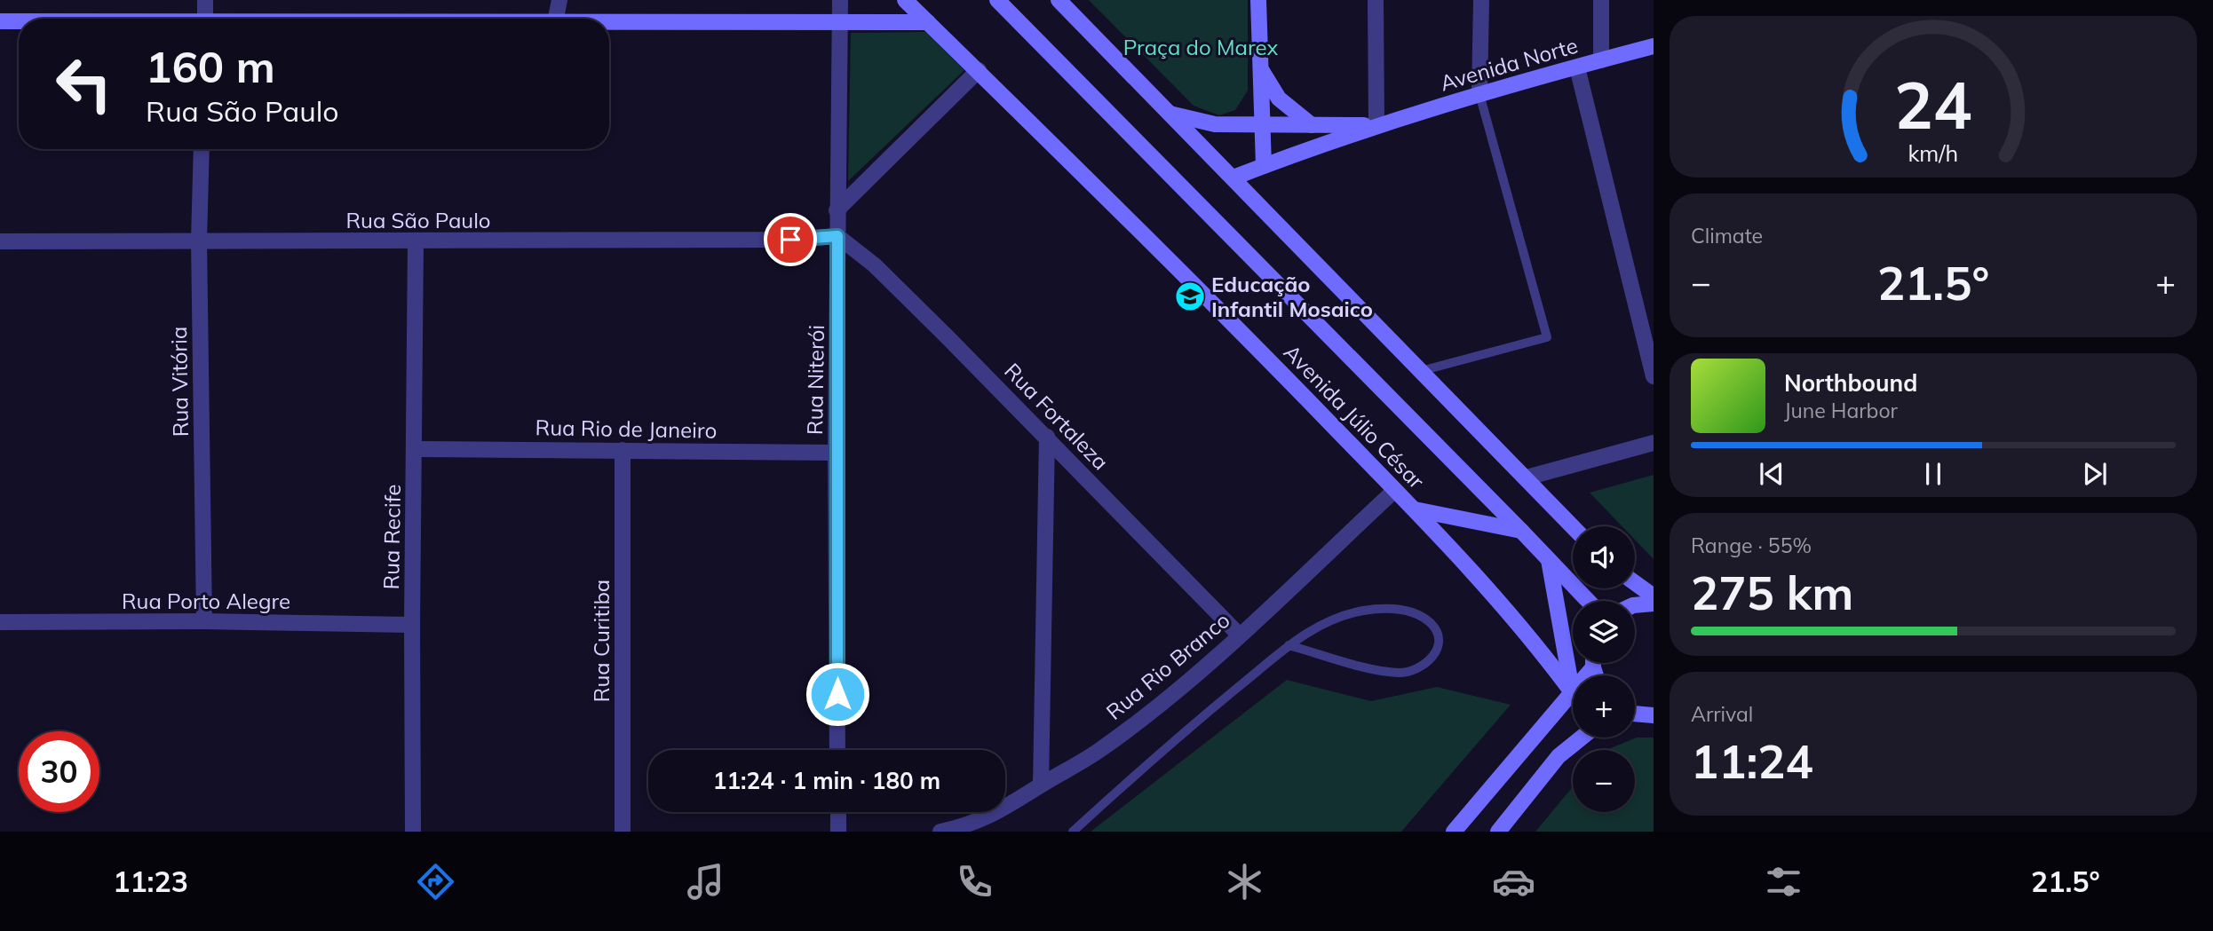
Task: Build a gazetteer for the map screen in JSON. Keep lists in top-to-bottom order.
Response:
{
  "streets": {
    "street": [
      "Avenida Norte",
      "Rua São Paulo",
      "Rua Niterói",
      "Rua Vitória",
      "Rua Fortaleza",
      "Avenida Júlio César",
      "Rua Rio de Janeiro",
      "Rua Recife",
      "Rua Porto Alegre",
      "Rua Curitiba",
      "Rua Rio Branco"
    ]
  },
  "crossings": [
    ["Rua São Paulo", "Rua Niterói"],
    ["Rua São Paulo", "Rua Vitória"],
    ["Rua São Paulo", "Rua Fortaleza"],
    ["Rua São Paulo", "Rua Recife"],
    ["Rua Niterói", "Rua Fortaleza"],
    ["Rua Niterói", "Rua Rio de Janeiro"],
    ["Rua Vitória", "Rua Porto Alegre"],
    ["Rua Fortaleza", "Rua Rio Branco"],
    ["Avenida Júlio César", "Rua Rio Branco"],
    ["Rua Rio de Janeiro", "Rua Recife"],
    ["Rua Rio de Janeiro", "Rua Curitiba"],
    ["Rua Recife", "Rua Porto Alegre"]
  ],
  "parks": ["Praça do Marex"],
  "places": {
    "school or university": ["Educação Infantil Mosaico"]
  },
  "page": {
    "turn": ["160 m", "Rua São Paulo"],
    "tile": [
      "Climate",
      ["Range · 55%", "275 km"],
      ["Arrival", "11:24"]
    ],
    "heat": ["−", "21.5°", "+"],
    "song": ["Northbound", "June Harbor"],
    "map_buttons": ["+", "−"],
    "limit": "30",
    "trip": "11:24 · 1 min · 180 m",
    "tabs": ["11:23", "21.5°"],
    "gauge": ["24", "km/h"]
  }
}
